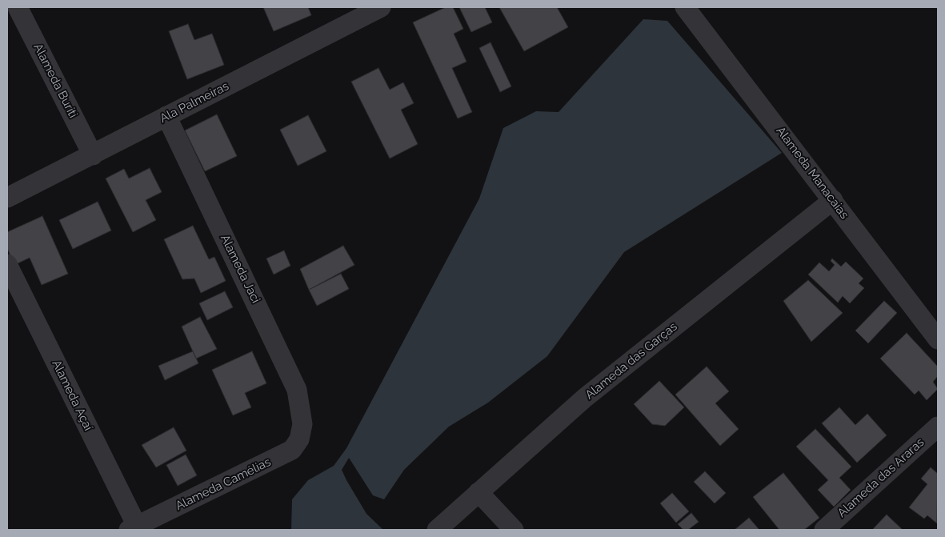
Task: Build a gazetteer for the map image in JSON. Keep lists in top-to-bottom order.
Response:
{
  "streets": {
    "street": [
      "Alameda Buriti",
      "Ala Palmeiras",
      "Alameda Manacaias",
      "Alameda Jaci",
      "Alameda das Garças",
      "Alameda Açaí",
      "Alameda das Araras",
      "Alameda Camélias"
    ]
  },
  "crossings": [
    ["Alameda Buriti", "Ala Palmeiras"],
    ["Ala Palmeiras", "Alameda Jaci"],
    ["Alameda Manacaias", "Alameda das Garças"],
    ["Alameda Jaci", "Alameda Camélias"],
    ["Alameda Açaí", "Alameda Camélias"]
  ]
}
